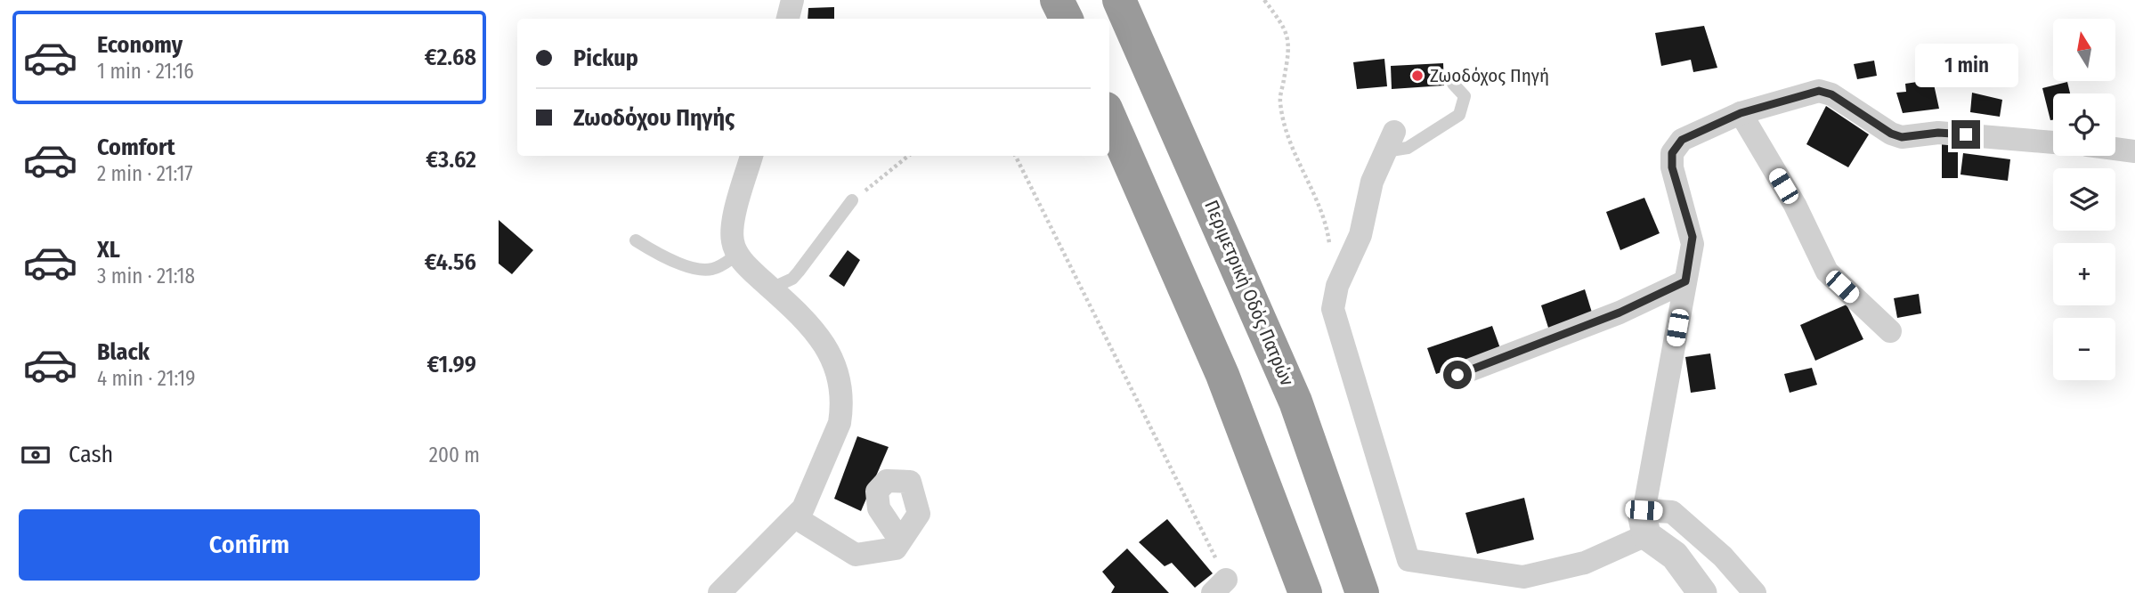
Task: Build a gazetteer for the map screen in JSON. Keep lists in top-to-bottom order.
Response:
{
  "streets": {
    "highway": ["Περιμετρική Οδός Πατρών"]
  },
  "places": ["Ζωοδόχος Πηγή"],
  "north": "top",
  "page": {
    "list": [
      {
        "name": "Economy",
        "note": "1 min · 21:16",
        "value": "€2.68"
      },
      {
        "name": "Comfort",
        "note": "2 min · 21:17",
        "value": "€3.62"
      },
      {
        "name": "XL",
        "note": "3 min · 21:18",
        "value": "€4.56"
      },
      {
        "name": "Black",
        "note": "4 min · 21:19",
        "value": "€1.99"
      }
    ],
    "map_buttons": ["+", "−"],
    "banner": ["Pickup", "Ζωοδόχου Πηγής"],
    "bubble": "1 min",
    "pay": ["Cash", "200 m"],
    "buttons": "Confirm"
  }
}
